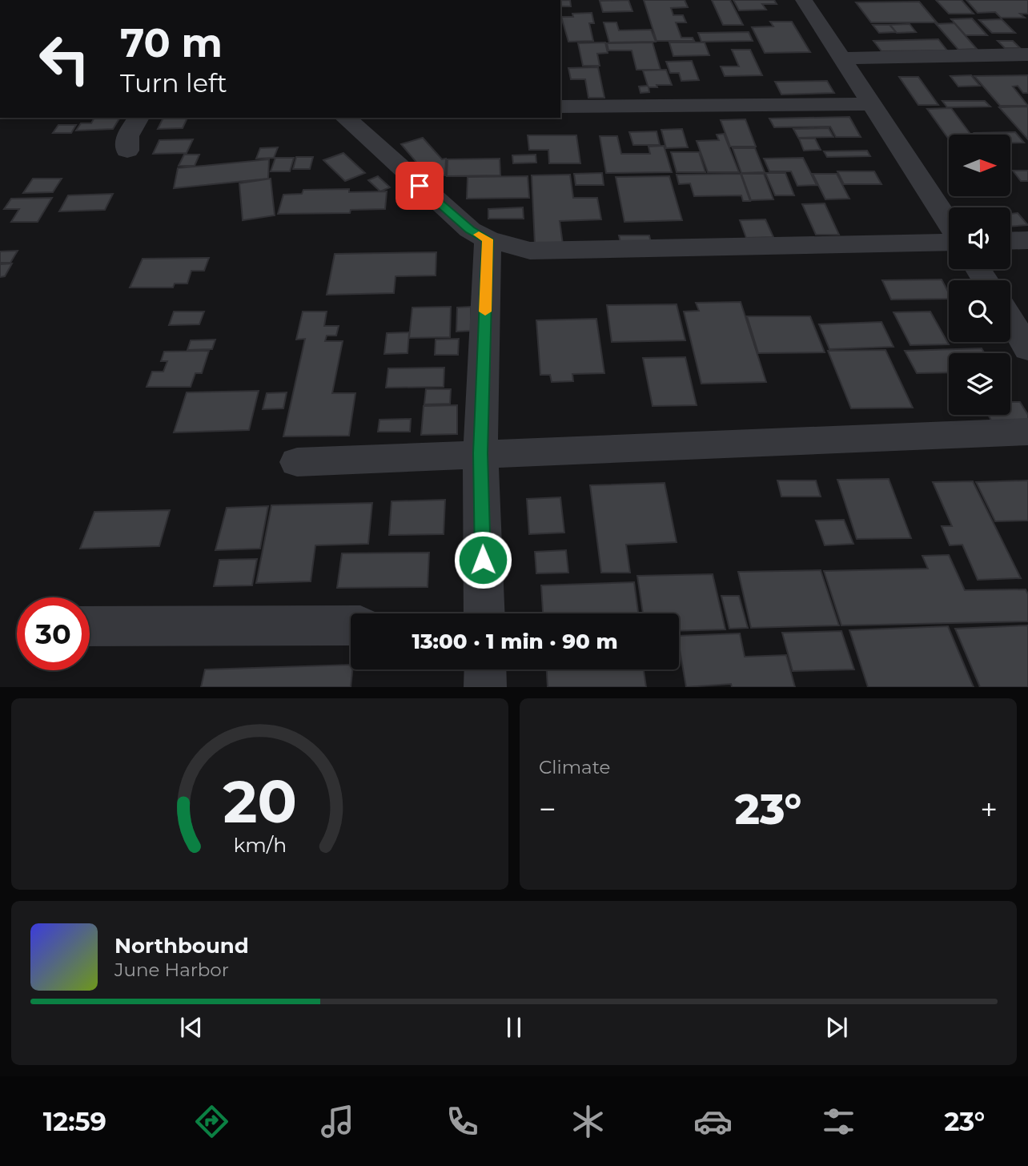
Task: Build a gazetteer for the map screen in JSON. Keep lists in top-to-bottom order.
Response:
{
  "north": "right",
  "page": {
    "turn": ["70 m", "Turn left"],
    "limit": "30",
    "trip": "13:00 · 1 min · 90 m",
    "tile": "Climate",
    "heat": ["−", "23°", "+"],
    "song": ["Northbound", "June Harbor"],
    "tabs": ["12:59", "23°"],
    "gauge": ["20", "km/h"]
  }
}
